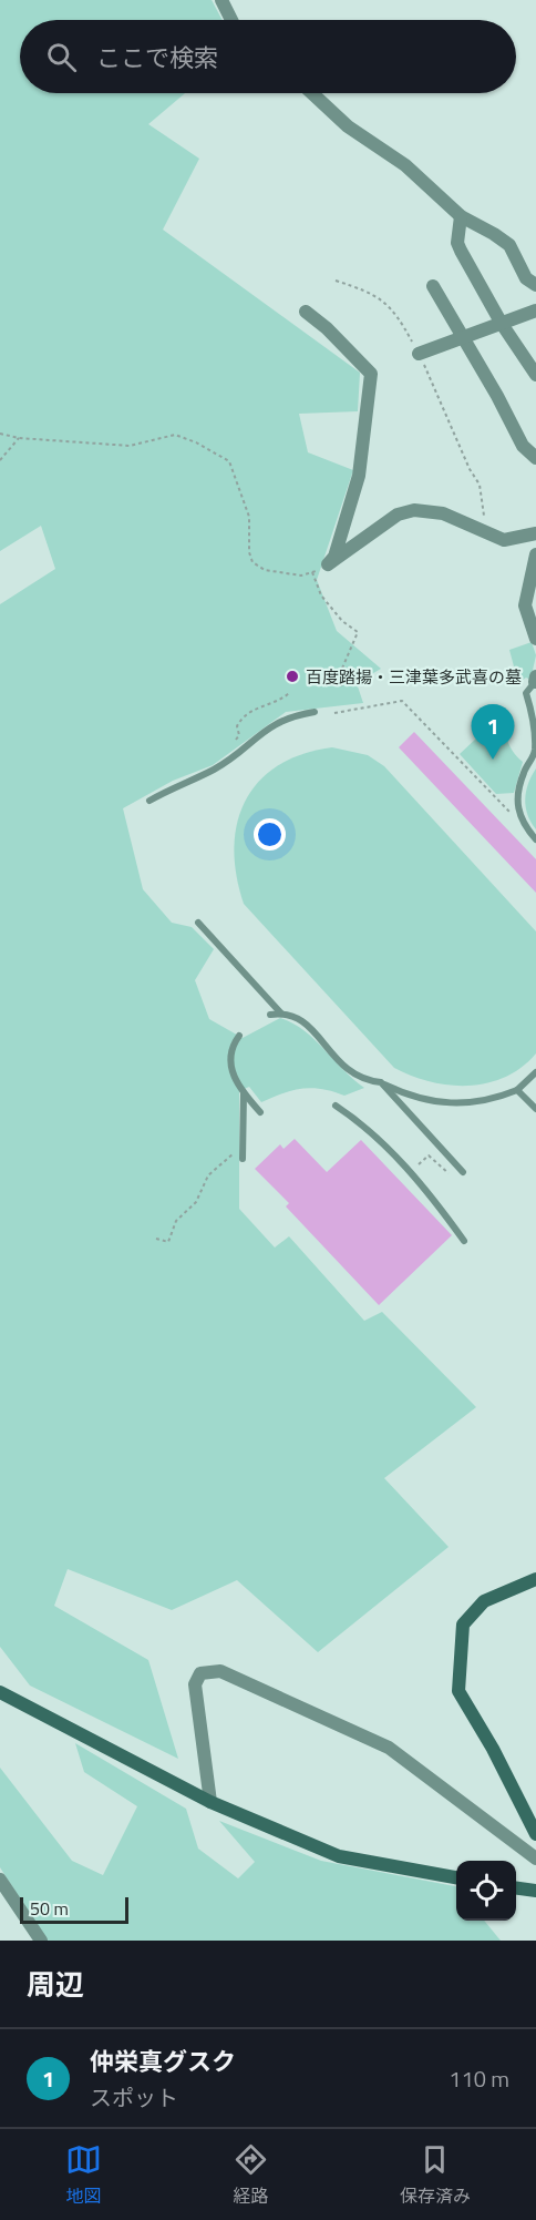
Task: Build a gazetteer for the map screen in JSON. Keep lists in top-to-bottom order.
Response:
{
  "places": ["百度踏揚・三津葉多武喜の墓"],
  "scale_bar": "50 m",
  "page": {
    "search": "ここで検索",
    "pins": "1",
    "scale": "50 m",
    "heading": "周辺",
    "list": [
      {
        "mark": "1",
        "name": "仲栄真グスク",
        "note": "スポット",
        "value": "110 m"
      }
    ],
    "nav": ["地図", "経路", "保存済み"]
  }
}
